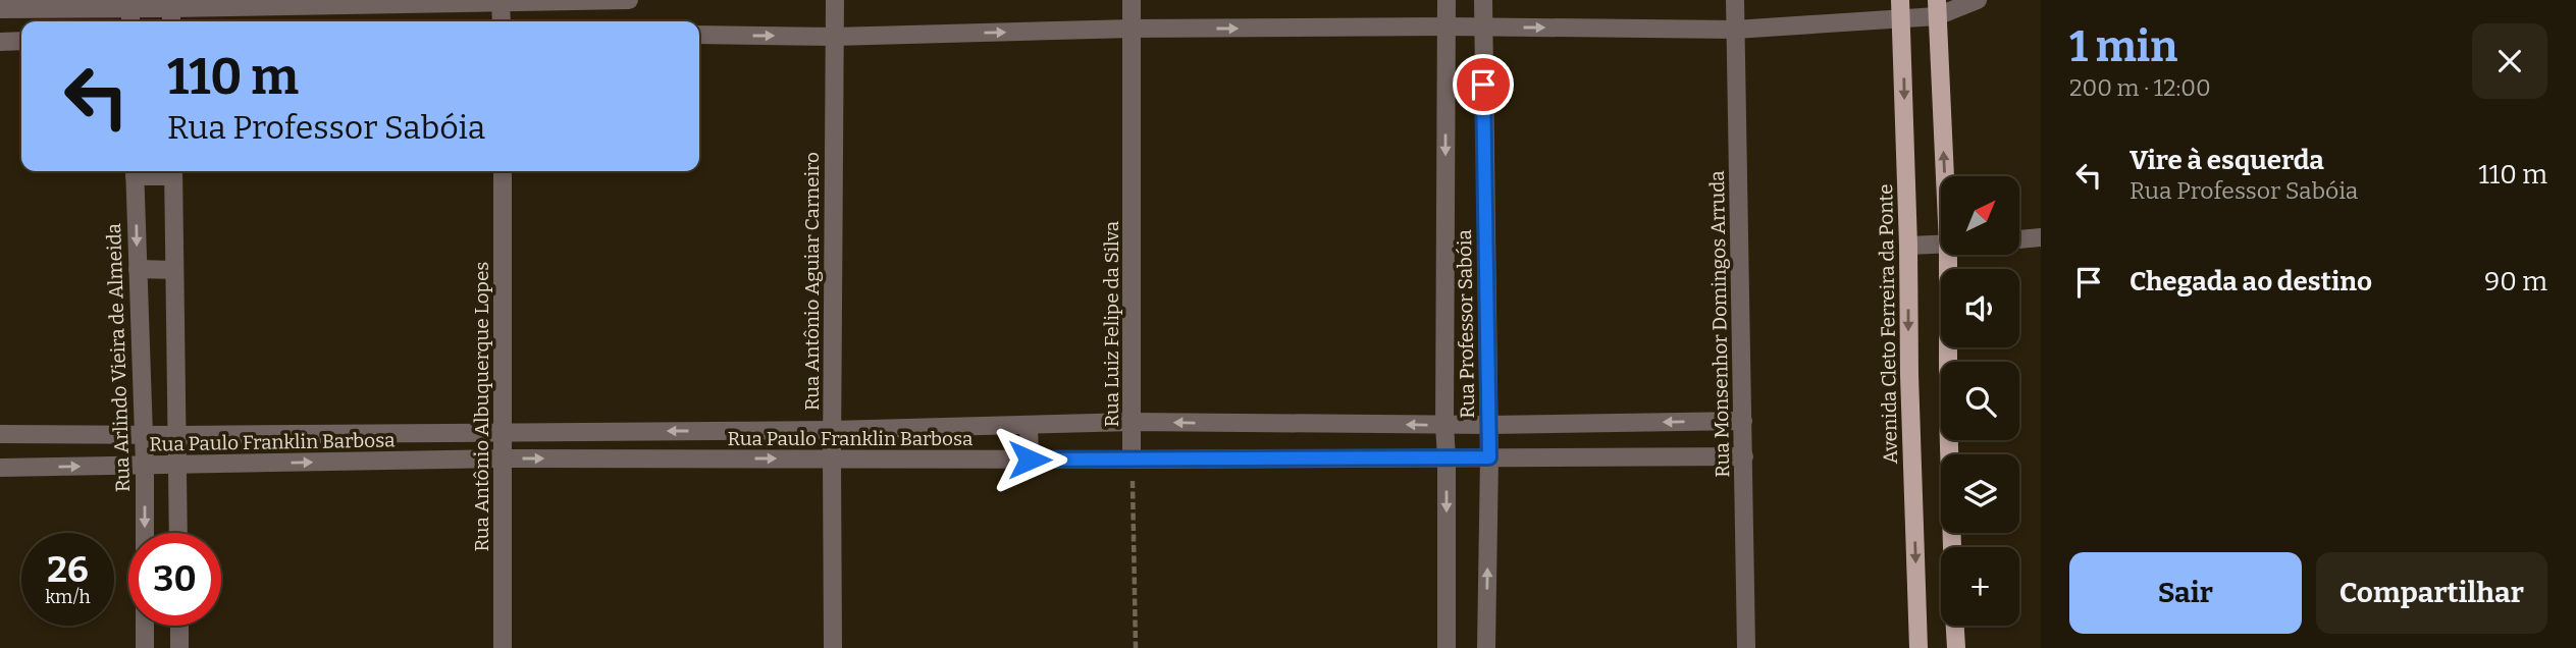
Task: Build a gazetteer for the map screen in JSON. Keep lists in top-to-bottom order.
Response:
{
  "streets": {
    "main road": ["Avenida Cleto Ferreira da Ponte"],
    "street": [
      "Rua Antônio Aguiar Carneiro",
      "Rua Luiz Felipe da Silva",
      "Rua Professor Sabóia",
      "Rua Monsenhor Domingos Arruda",
      "Rua Arlindo Vieira de Almeida",
      "Rua Antônio Albuquerque Lopes",
      "Rua Paulo Franklin Barbosa"
    ]
  },
  "crossings": [
    ["Rua Antônio Aguiar Carneiro", "Rua Paulo Franklin Barbosa"],
    ["Rua Luiz Felipe da Silva", "Rua Paulo Franklin Barbosa"],
    ["Rua Professor Sabóia", "Rua Paulo Franklin Barbosa"],
    ["Rua Monsenhor Domingos Arruda", "Rua Paulo Franklin Barbosa"],
    ["Rua Arlindo Vieira de Almeida", "Rua Paulo Franklin Barbosa"],
    ["Rua Antônio Albuquerque Lopes", "Rua Paulo Franklin Barbosa"]
  ],
  "north": "top right",
  "page": {
    "heading": ["1 min", "200 m · 12:00"],
    "turn": ["110 m", "Rua Professor Sabóia"],
    "list": [
      {
        "name": "Vire à esquerda",
        "note": "Rua Professor Sabóia",
        "value": "110 m"
      },
      {
        "name": "Chegada ao destino",
        "value": "90 m"
      }
    ],
    "map_buttons": "+",
    "speed": "26 km/h",
    "limit": "30",
    "buttons": ["Sair", "Compartilhar"]
  }
}
